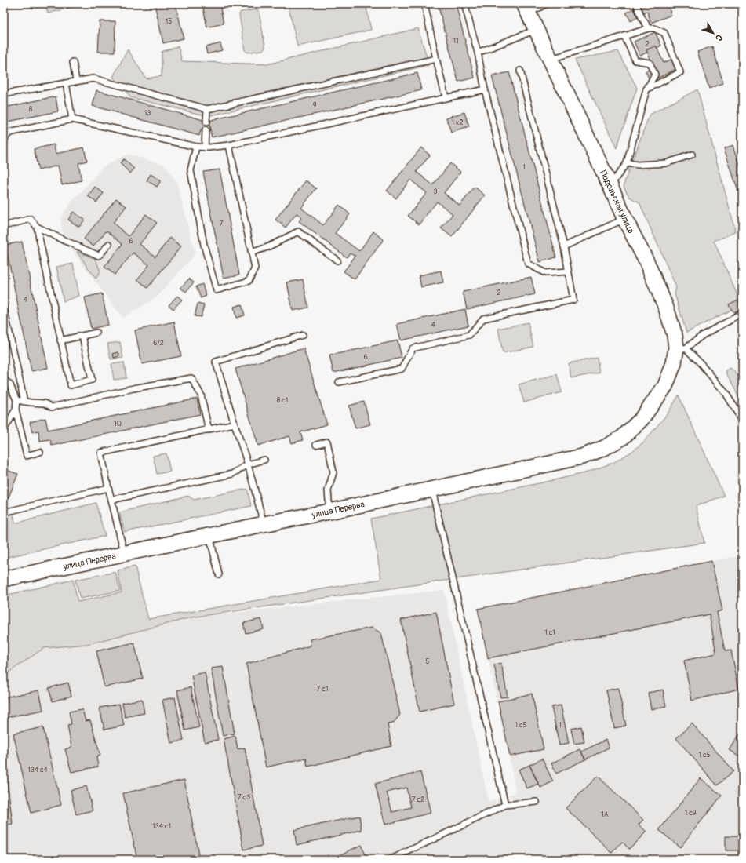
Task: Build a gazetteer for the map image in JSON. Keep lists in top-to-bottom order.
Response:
{
  "streets": {
    "street": ["Подольская улица", "улица Перерва"]
  },
  "crossings": [
    ["Подольская улица", "улица Перерва"]
  ],
  "house_numbers": [
    "15",
    "11",
    "2",
    "9",
    "8",
    "13",
    "1 к2",
    "1",
    "3",
    "7",
    "6",
    "2",
    "4",
    "4",
    "6/2",
    "6",
    "8 с1",
    "10",
    "1 с1",
    "5",
    "7 с1",
    "1 с5",
    "1",
    "1 с5",
    "134 с4",
    "7 с3",
    "7 с2",
    "1 с9",
    "1А",
    "134 с1"
  ],
  "north": "bottom right"
}
